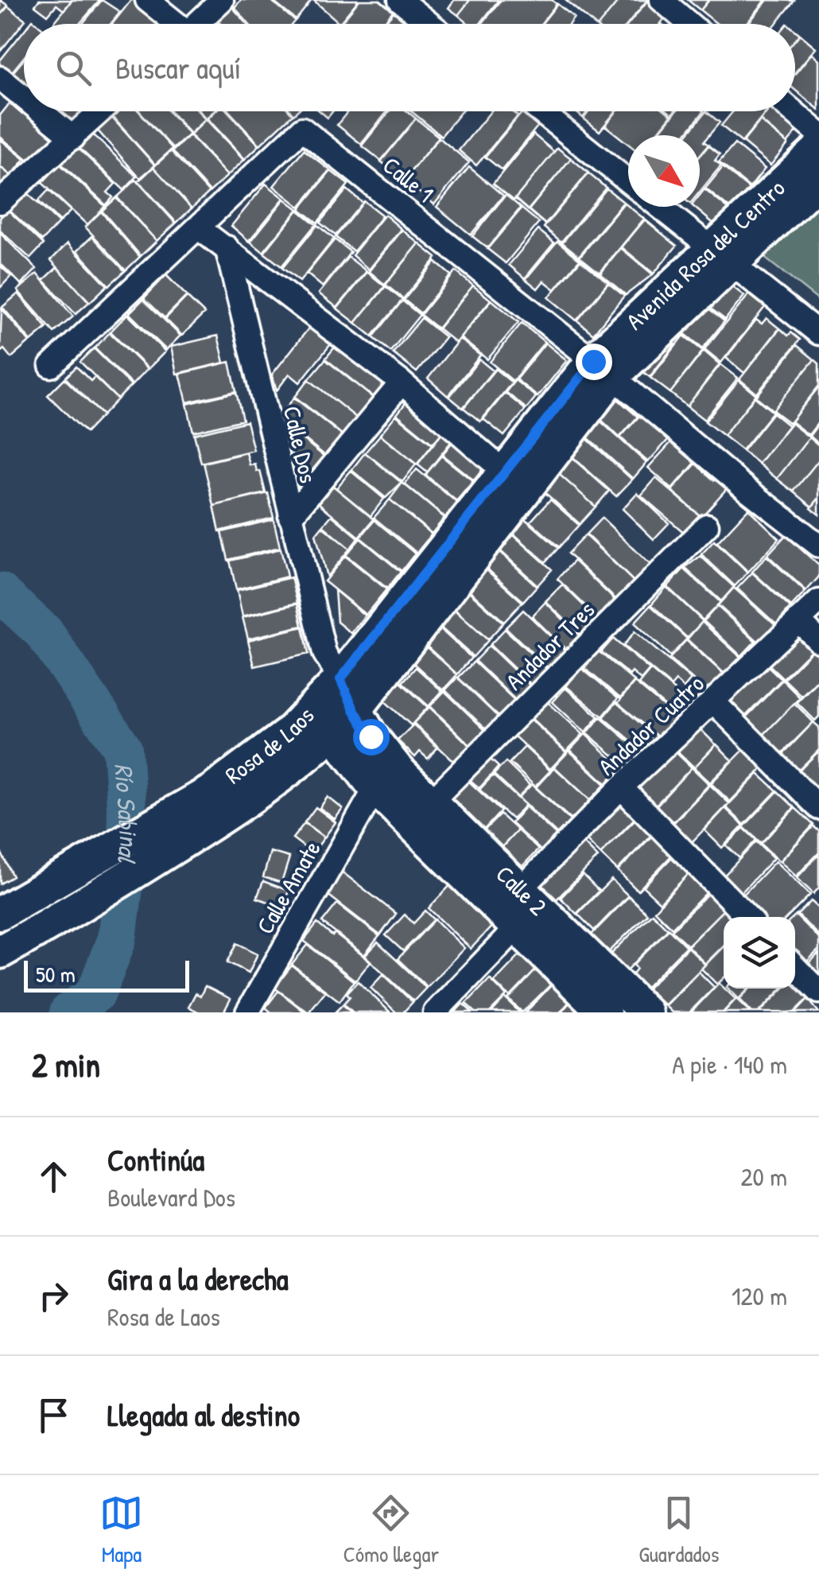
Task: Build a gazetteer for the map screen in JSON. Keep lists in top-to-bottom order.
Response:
{
  "streets": {
    "main road": ["Avenida Rosa del Centro", "Rosa de Laos", "Calle 2"],
    "street": [
      "Calle 1",
      "Calle Dos",
      "Andador Tres",
      "Andador Cuatro",
      "Calle Amate"
    ]
  },
  "crossings": [
    ["Calle 1", "Avenida Rosa del Centro"],
    ["Calle 1", "Rosa de Laos"],
    ["Avenida Rosa del Centro", "Rosa de Laos"],
    ["Calle Dos", "Rosa de Laos"],
    ["Andador Tres", "Calle 2"],
    ["Andador Cuatro", "Calle 2"],
    ["Calle Amate", "Calle 2"]
  ],
  "water": ["Río Sabinal"],
  "scale_bar": "50 m",
  "north": "bottom right",
  "page": {
    "search": "Buscar aquí",
    "scale": "50 m",
    "heading": ["2 min", "A pie · 140 m"],
    "list": [
      ["Continúa", "Boulevard Dos", "20 m"],
      ["Gira a la derecha", "Rosa de Laos", "120 m"],
      "Llegada al destino"
    ],
    "nav": ["Mapa", "Cómo llegar", "Guardados"]
  }
}
